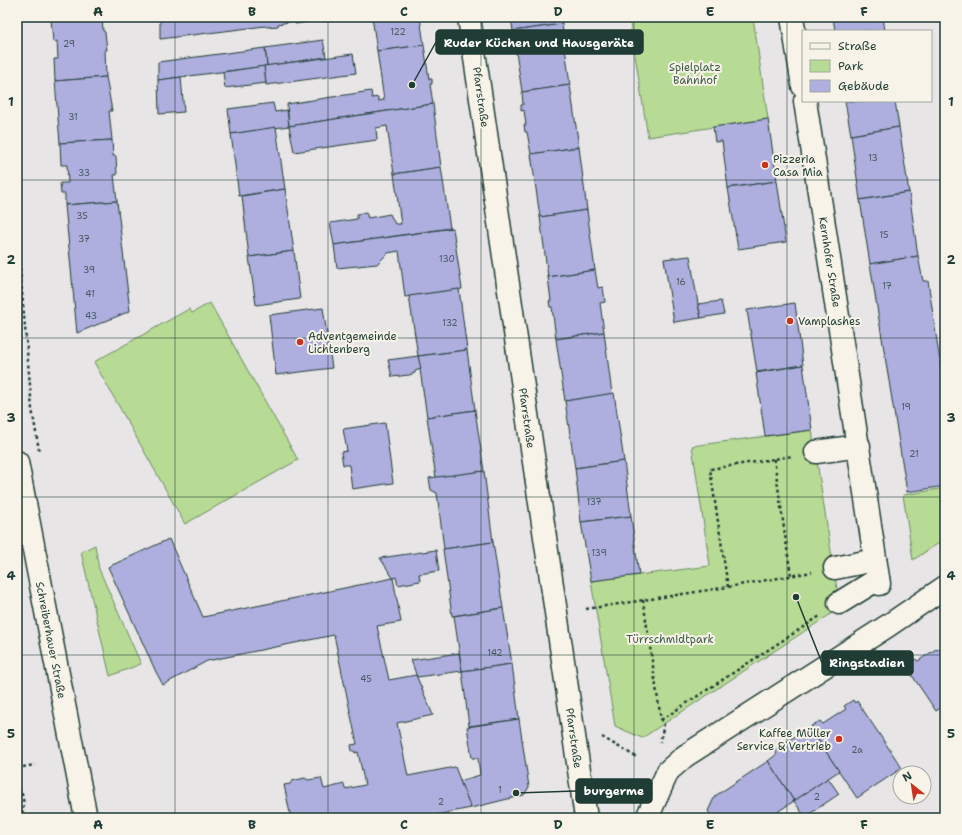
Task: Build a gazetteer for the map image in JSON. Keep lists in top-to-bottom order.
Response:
{
  "streets": {
    "street": ["Pfarrstraße", "Kernhofer Straße", "Schreiberhauer Straße"]
  },
  "parks": ["Spielplatz Bahnhof", "Türrschmidtpark"],
  "places": [
    "Ruder Küchen und Hausgeräte",
    "Pizzeria Casa Mia",
    "Vamplashes",
    "Adventgemeinde Lichtenberg",
    "Ringstadien",
    "Kaffee Müller Service & Vertrieb",
    "burgerme"
  ],
  "house_numbers": [
    "122",
    "29",
    "31",
    "13",
    "33",
    "35",
    "15",
    "37",
    "130",
    "39",
    "16",
    "17",
    "41",
    "43",
    "132",
    "19",
    "21",
    "137",
    "139",
    "142",
    "45",
    "2a",
    "1",
    "2",
    "2"
  ],
  "legend": ["Straße", "Park", "Gebäude"],
  "north": "top left",
  "grid": {
    "columns": [
      "A",
      "B",
      "C",
      "D",
      "E",
      "F"
    ],
    "rows": [
      "1",
      "2",
      "3",
      "4",
      "5"
    ]
  }
}
